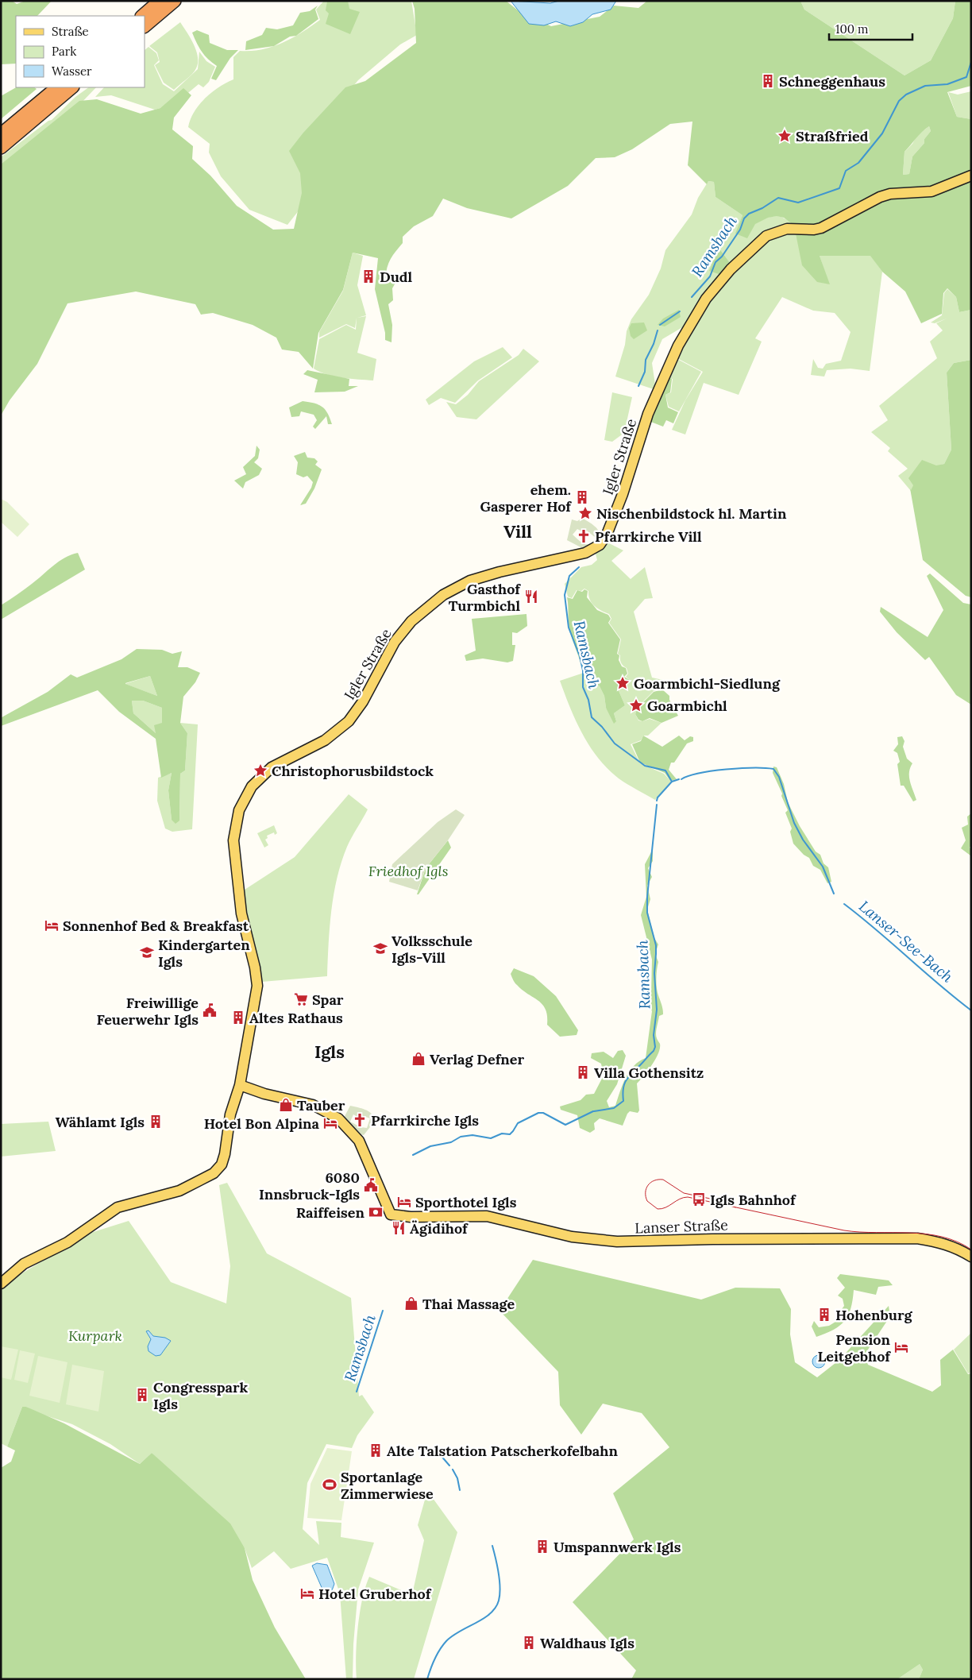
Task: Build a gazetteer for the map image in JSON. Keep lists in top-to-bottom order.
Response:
{
  "streets": {
    "main road": ["Igler Straße", "Lanser Straße"]
  },
  "crossings": [
    ["Igler Straße", "Lanser Straße"]
  ],
  "districts": ["Vill", "Igls"],
  "water": ["Ramsbach", "Lanser-See-Bach"],
  "parks": ["Friedhof Igls", "Kurpark"],
  "places": {
    "building": [
      "Schneggenhaus",
      "Dudl",
      "ehem. Gasperer Hof",
      "Altes Rathaus",
      "Villa Gothensitz",
      "Wählamt Igls",
      "Hohenburg",
      "Congresspark Igls",
      "Alte Talstation Patscherkofelbahn",
      "Umspannwerk Igls",
      "Waldhaus Igls"
    ],
    "place": [
      "Straßfried",
      "Nischenbildstock hl. Martin",
      "Goarmbichl-Siedlung",
      "Goarmbichl",
      "Christophorusbildstock"
    ],
    "church": ["Pfarrkirche Vill", "Pfarrkirche Igls"],
    "restaurant": ["Gasthof Turmbichl", "Ägidihof"],
    "hotel": [
      "Sonnenhof Bed & Breakfast",
      "Hotel Bon Alpina",
      "Sporthotel Igls",
      "Pension Leitgebhof",
      "Hotel Gruberhof"
    ],
    "school or university": ["Volksschule Igls-Vill", "Kindergarten Igls"],
    "supermarket": ["Spar"],
    "public building": ["Freiwillige Feuerwehr Igls", "6080 Innsbruck-Igls"],
    "shop": ["Verlag Defner", "Tauber", "Thai Massage"],
    "bus stop": ["Igls Bahnhof"],
    "bank": ["Raiffeisen"],
    "sports": ["Sportanlage Zimmerwiese"]
  },
  "legend": ["Straße", "Park", "Wasser"],
  "scale_bar": "100 m"
}
